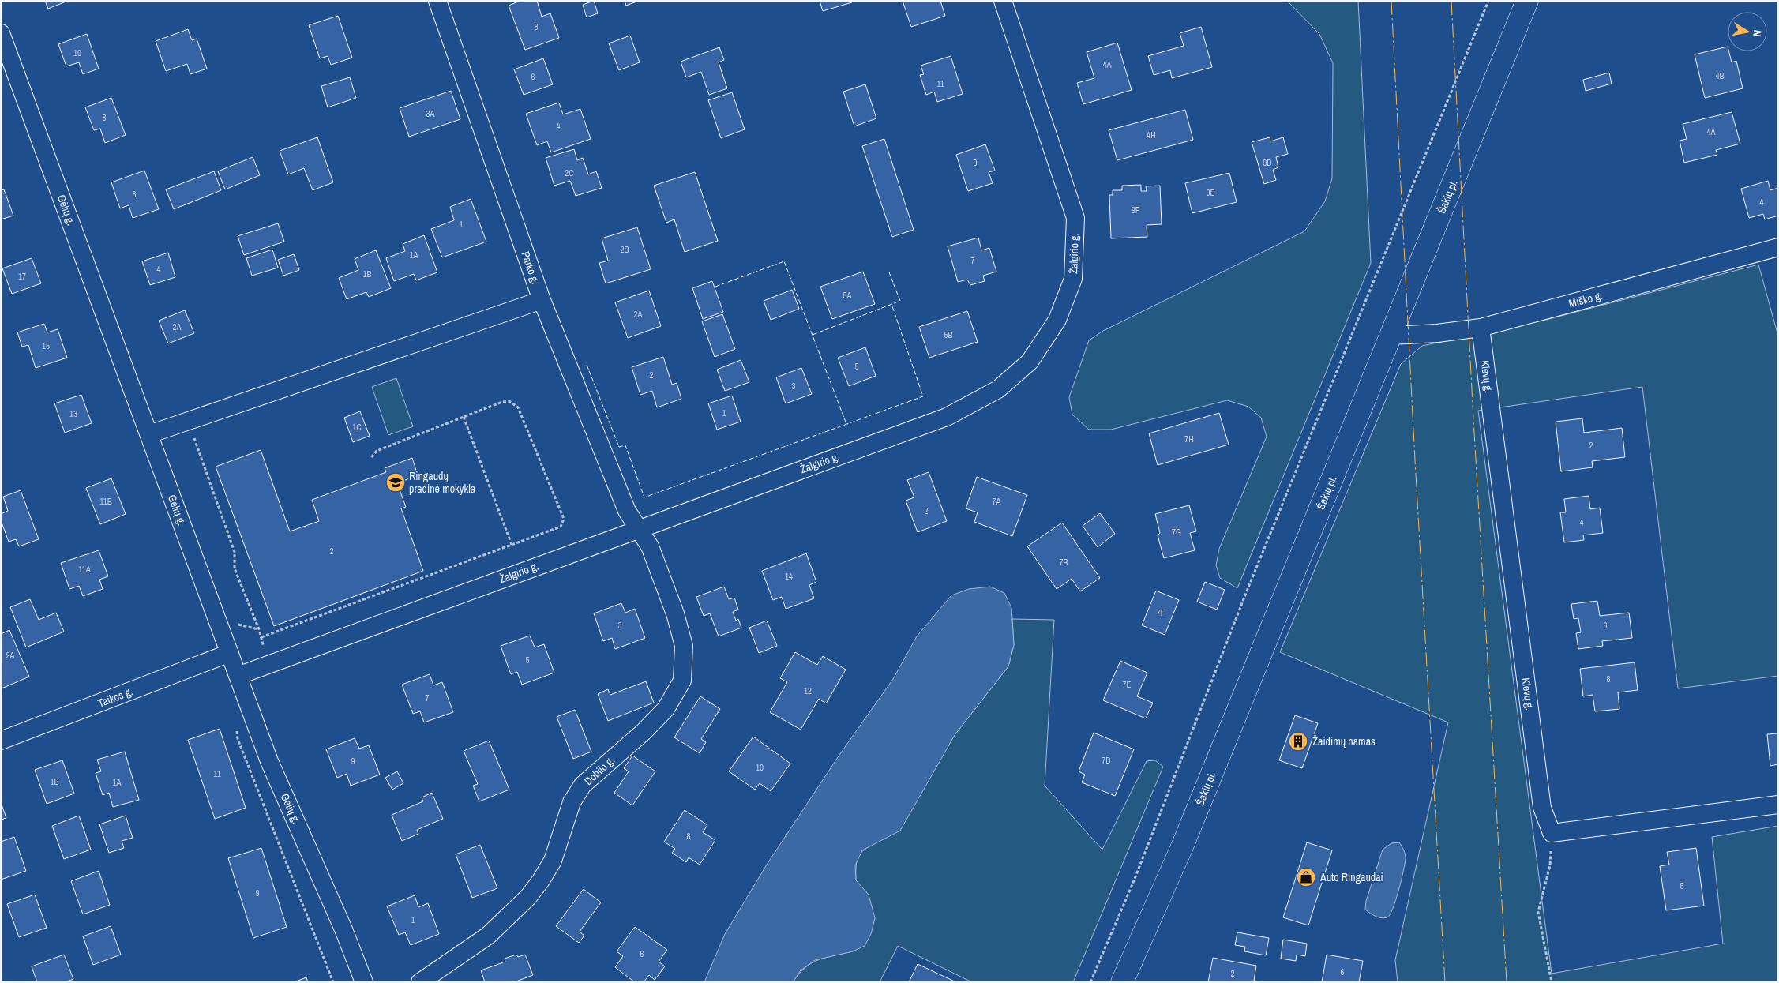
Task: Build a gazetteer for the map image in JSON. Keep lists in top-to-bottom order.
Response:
{
  "streets": {
    "main road": ["Šakių pl."],
    "street": [
      "Gėlių g.",
      "Žalgirio g.",
      "Parko g.",
      "Miško g.",
      "Klevų g.",
      "Taikos g.",
      "Dobilo g."
    ]
  },
  "crossings": [
    ["Šakių pl.", "Miško g."],
    ["Gėlių g.", "Žalgirio g."],
    ["Gėlių g.", "Taikos g."],
    ["Žalgirio g.", "Parko g."],
    ["Žalgirio g.", "Dobilo g."],
    ["Parko g.", "Dobilo g."],
    ["Miško g.", "Klevų g."]
  ],
  "places": {
    "school or university": ["Ringaudų pradinė mokykla"],
    "building": ["Žaidimų namas"],
    "shop": ["Auto Ringaudai"]
  },
  "house_numbers": [
    "8",
    "10",
    "4A",
    "4B",
    "6",
    "11",
    "3A",
    "8",
    "4",
    "4A",
    "4H",
    "9",
    "9D",
    "2C",
    "9E",
    "6",
    "4",
    "9F",
    "1",
    "2B",
    "1A",
    "7",
    "4",
    "1B",
    "17",
    "5A",
    "2A",
    "2A",
    "5B",
    "15",
    "5",
    "2",
    "3",
    "1",
    "13",
    "1C",
    "7H",
    "2",
    "11B",
    "7A",
    "2",
    "4",
    "7G",
    "2",
    "7B",
    "11A",
    "14",
    "7F",
    "3",
    "6",
    "2A",
    "5",
    "8",
    "7E",
    "12",
    "7",
    "7D",
    "9",
    "10",
    "11",
    "1B",
    "1A",
    "8",
    "5",
    "9",
    "1",
    "6",
    "6",
    "2"
  ],
  "north": "right"
}
